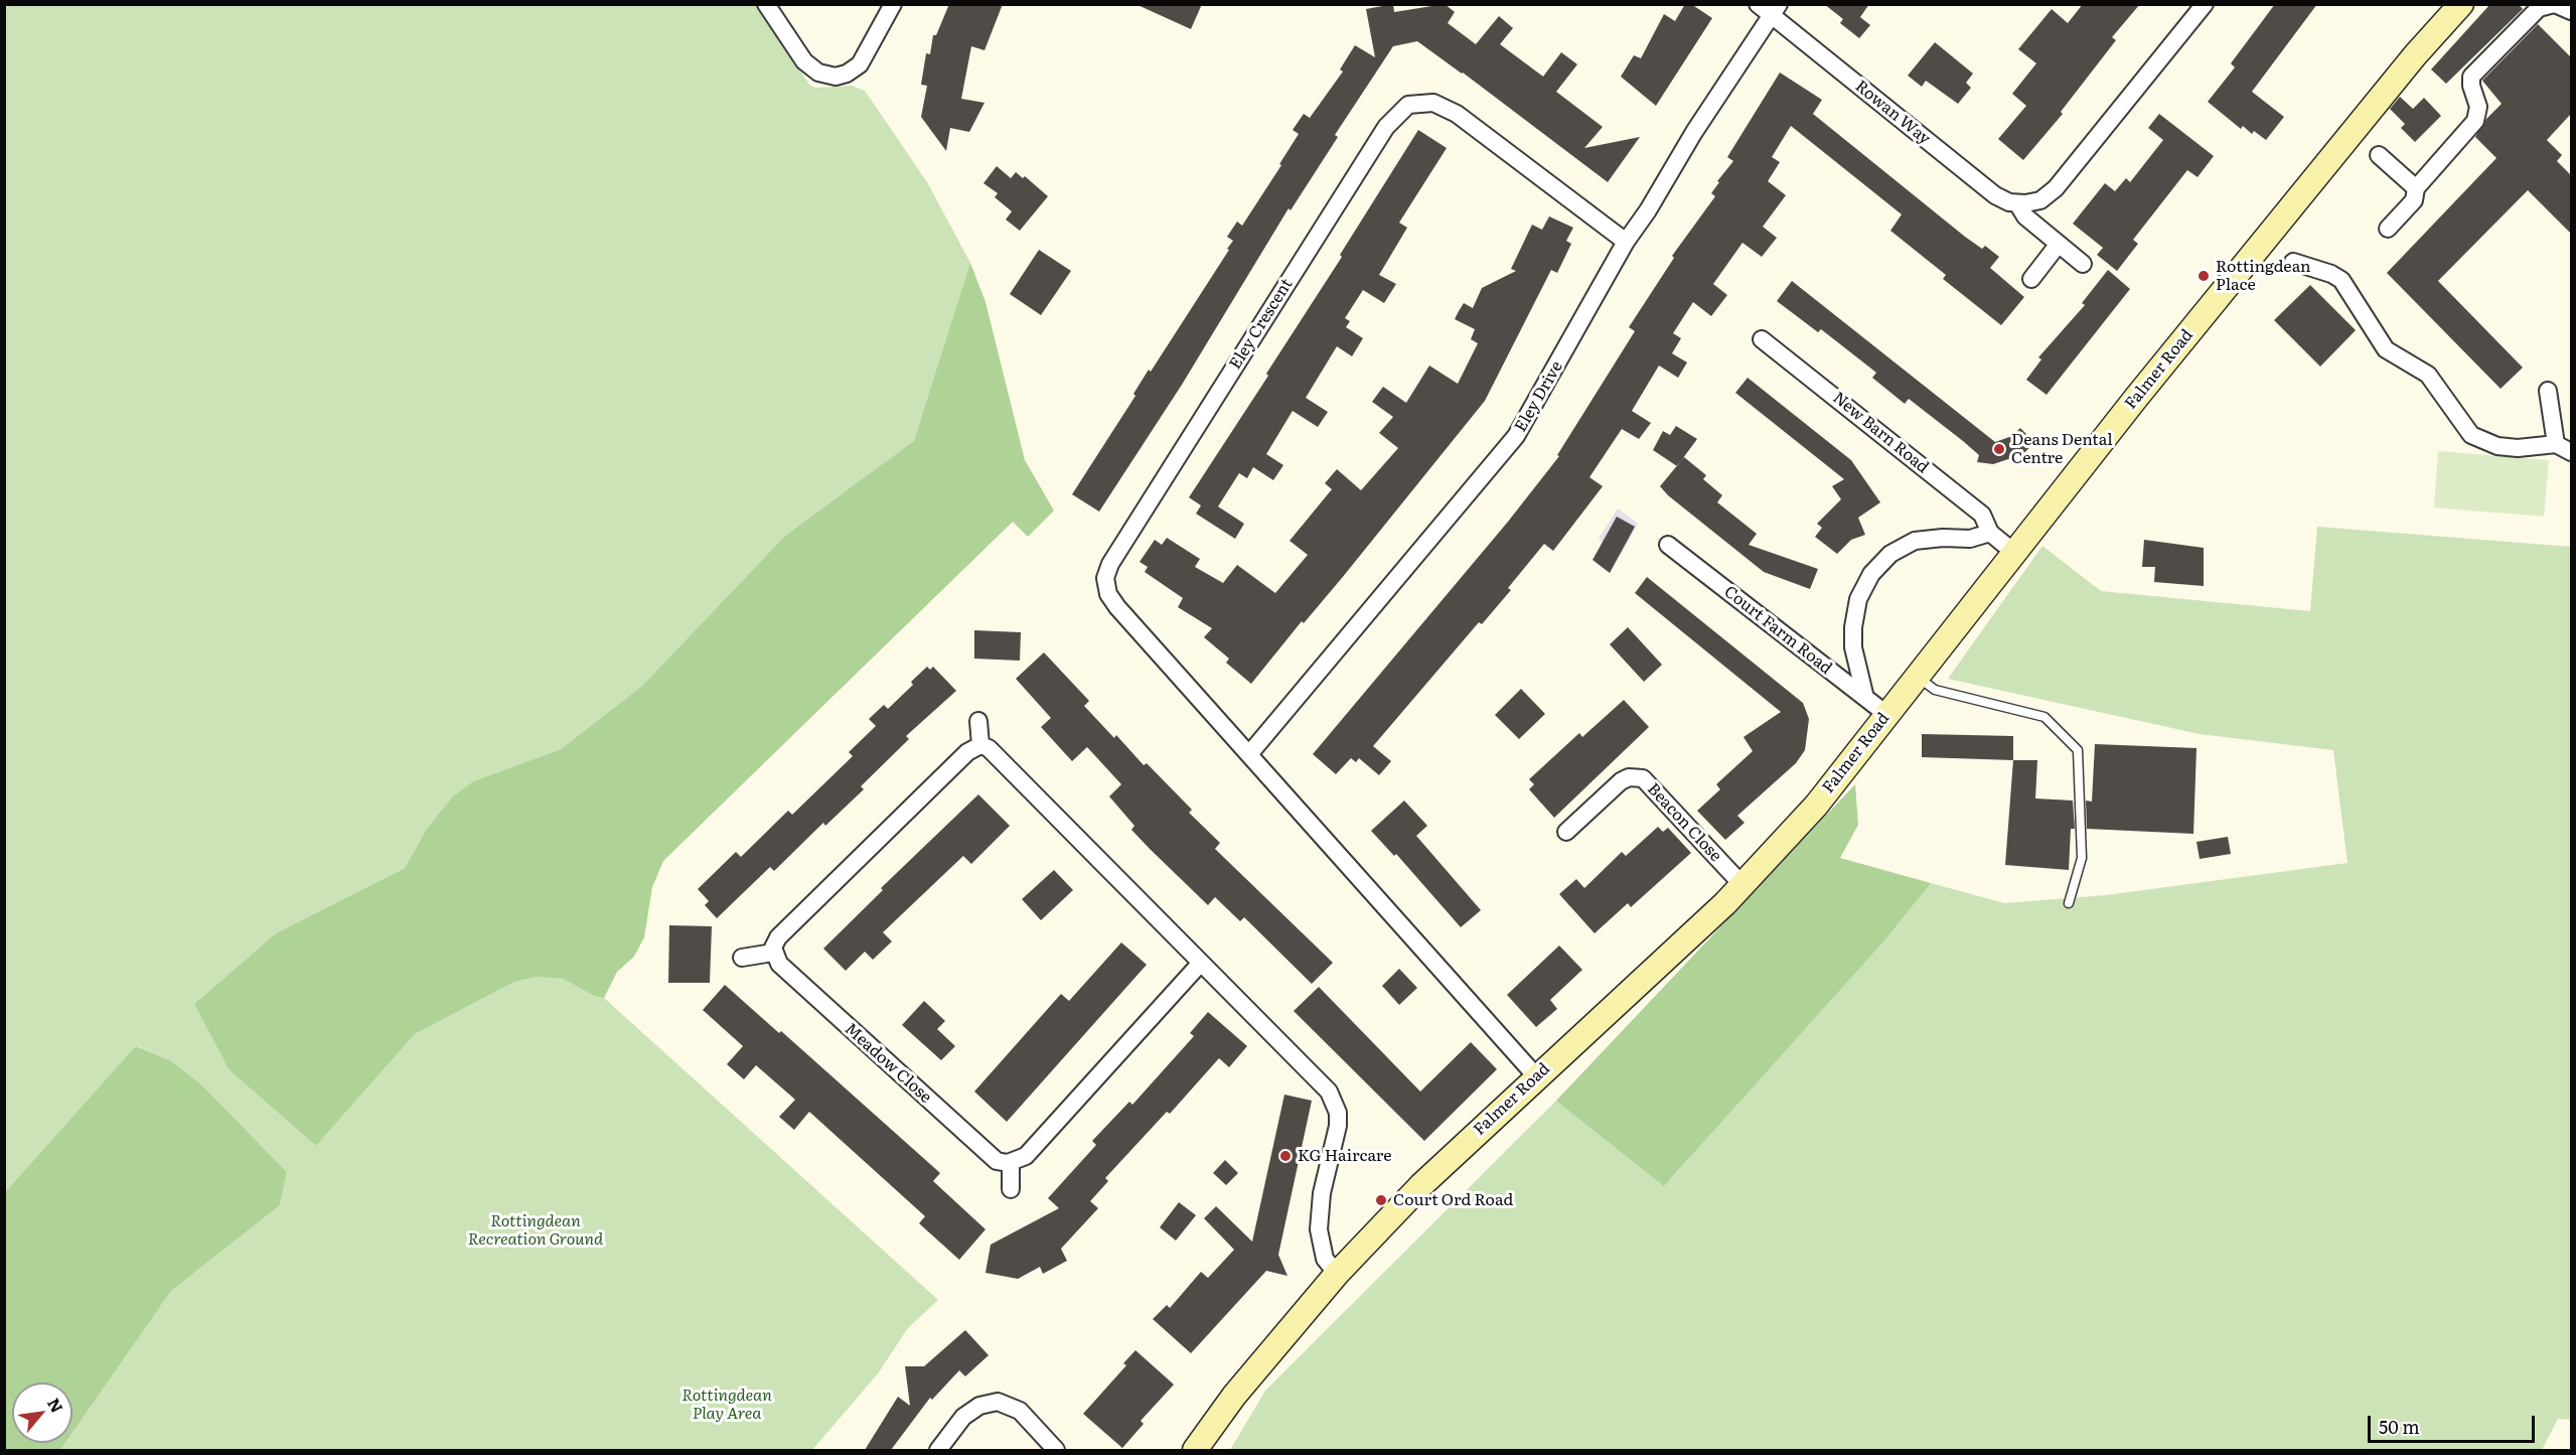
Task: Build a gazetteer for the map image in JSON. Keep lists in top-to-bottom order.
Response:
{
  "streets": {
    "main road": ["Falmer Road"],
    "street": [
      "Rowan Way",
      "Eley Crescent",
      "Eley Drive",
      "New Barn Road",
      "Court Farm Road",
      "Beacon Close",
      "Meadow Close"
    ]
  },
  "crossings": [
    ["Rowan Way", "Eley Drive"],
    ["Eley Crescent", "Eley Drive"],
    ["Falmer Road", "New Barn Road"],
    ["Falmer Road", "Court Farm Road"],
    ["Falmer Road", "Beacon Close"]
  ],
  "parks": ["Rottingdean Recreation Ground", "Rottingdean Play Area"],
  "places": [
    "Rottingdean Place",
    "Deans Dental Centre",
    "KG Haircare",
    "Court Ord Road"
  ],
  "scale_bar": "50 m",
  "north": "top right"
}
